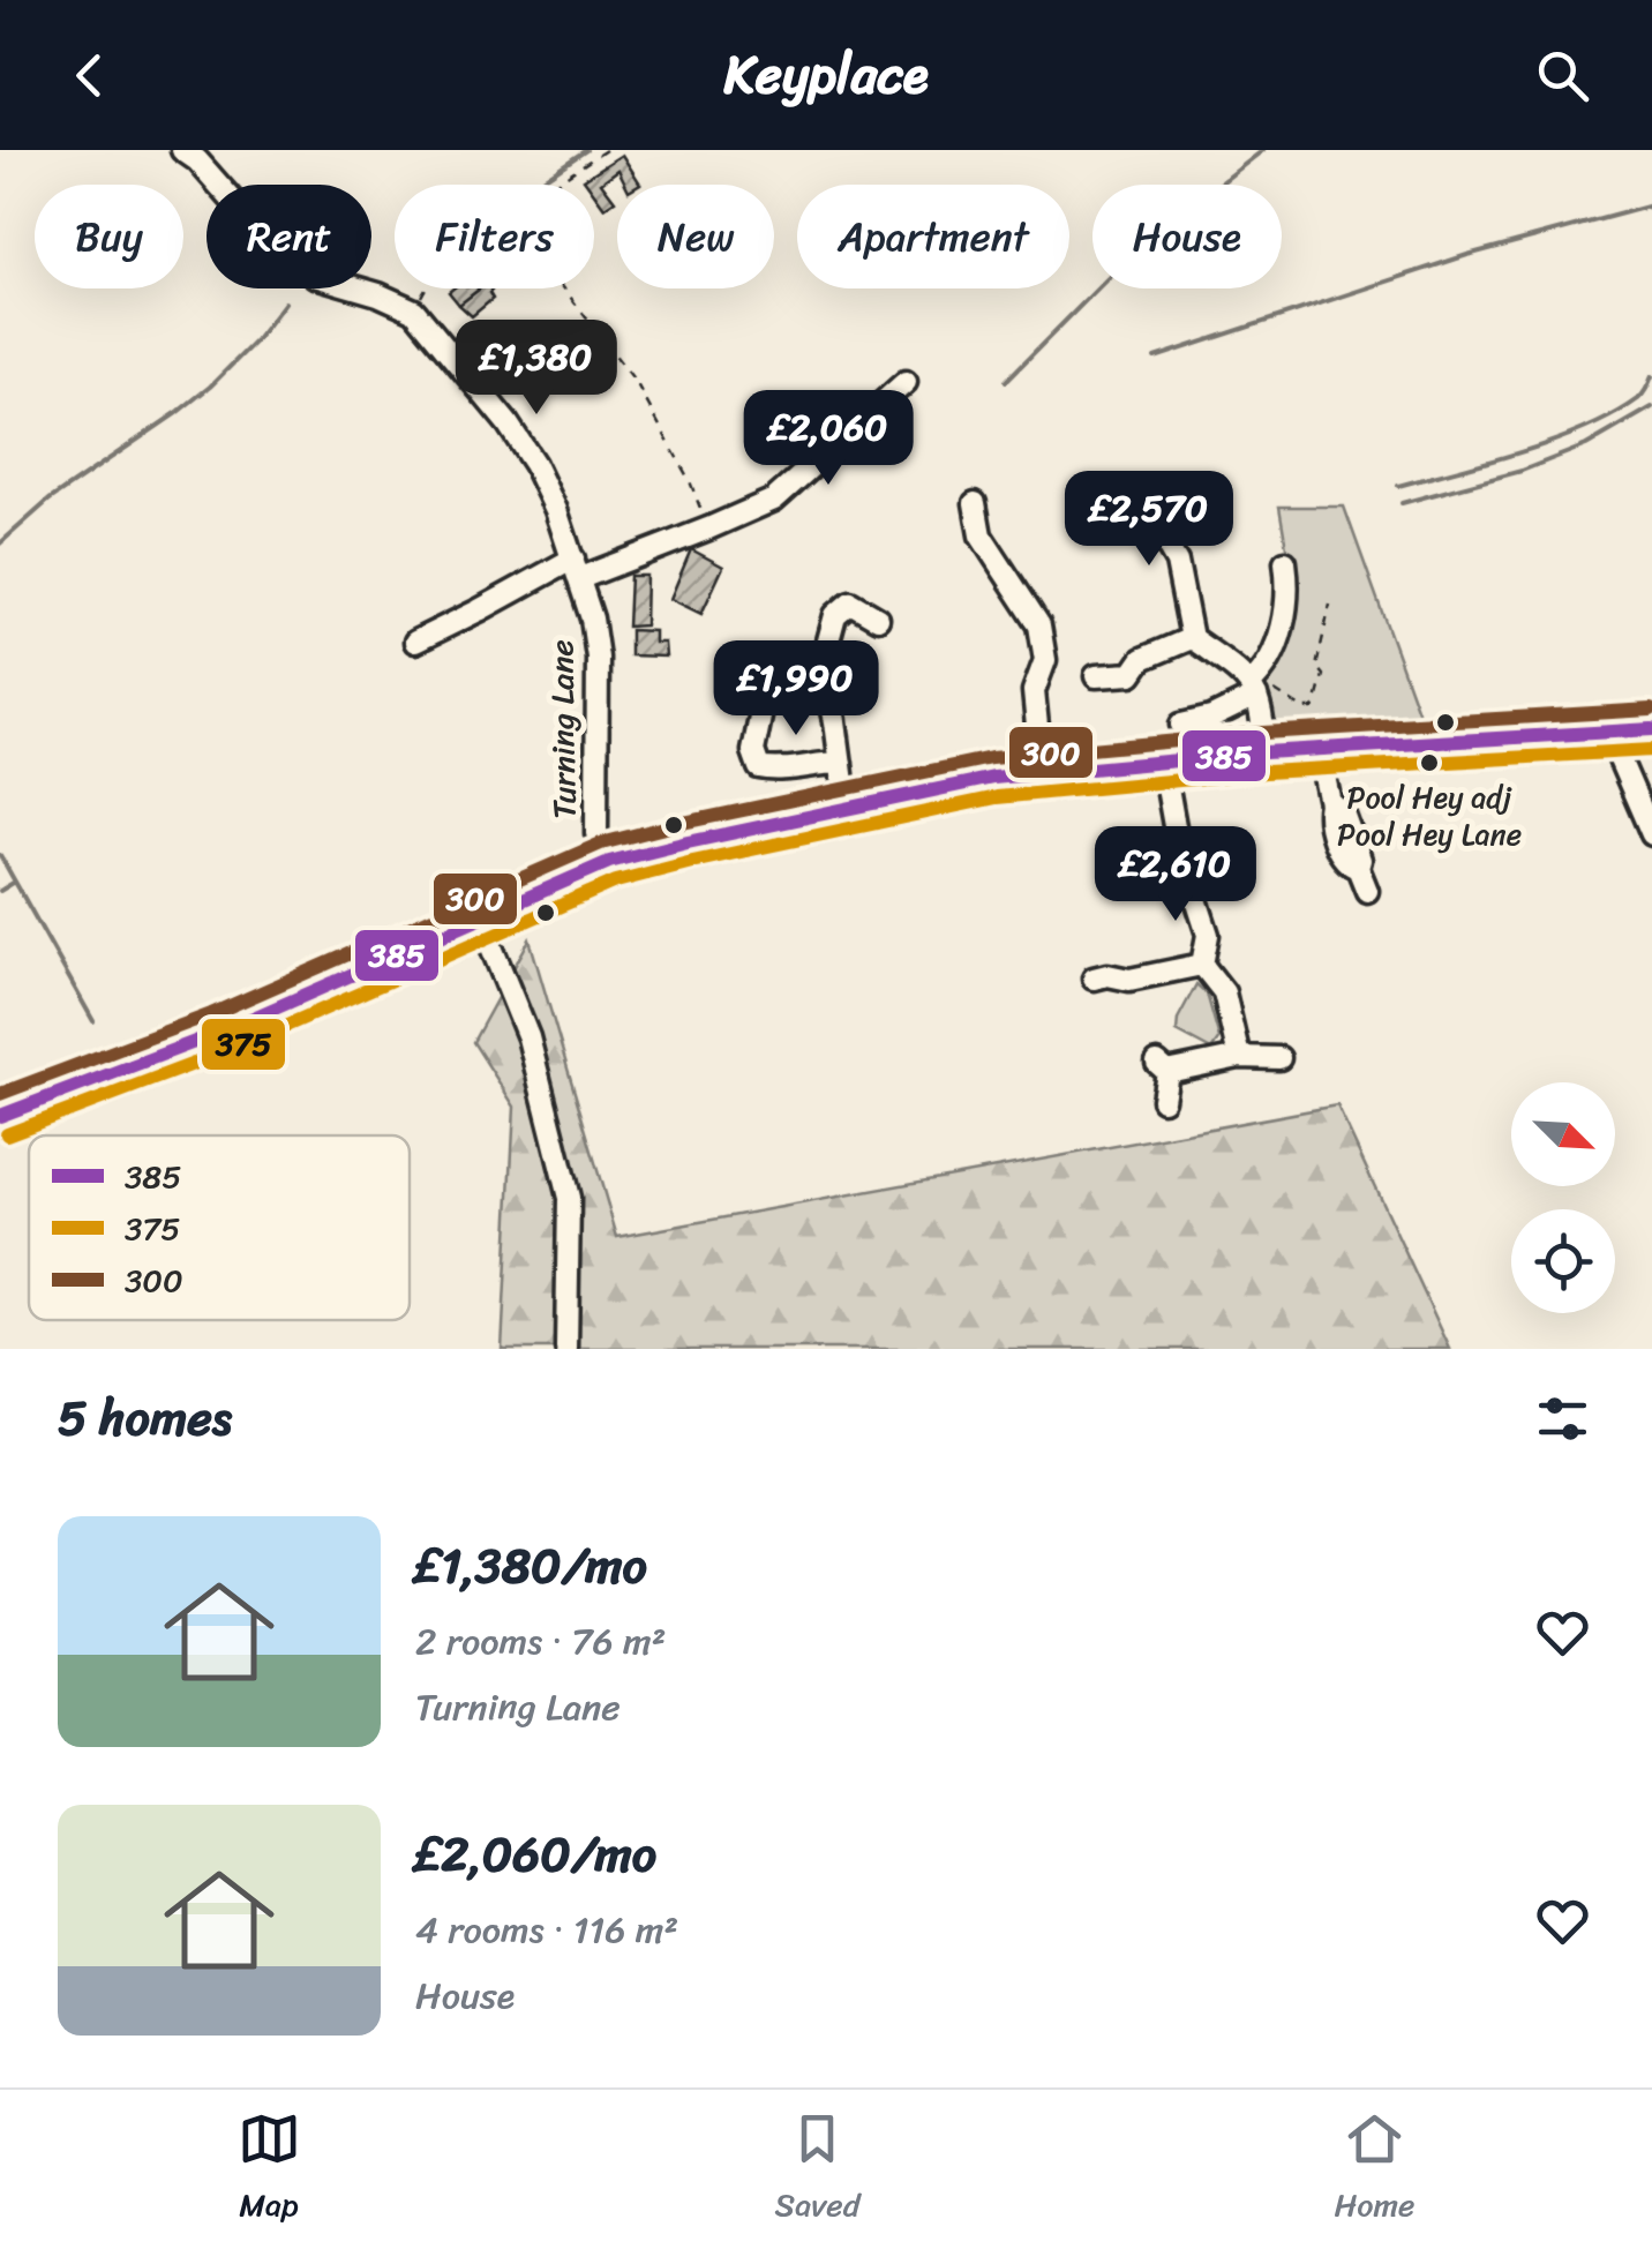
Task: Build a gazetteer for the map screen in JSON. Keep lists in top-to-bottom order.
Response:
{
  "streets": {
    "street": ["Turning Lane"]
  },
  "places": ["Pool Hey adj Pool Hey Lane"],
  "lines": ["transit line 300", "transit line 385", "transit line 375"],
  "legend": ["385", "375", "300"],
  "north": "bottom right",
  "page": {
    "header": "Keyplace",
    "chip": [
      "Buy",
      "Rent",
      "Filters",
      "New",
      "Apartment",
      "House"
    ],
    "price": [
      "£1,380",
      "£2,060",
      "£2,570",
      "£1,990",
      "£2,610"
    ],
    "heading": "5 homes",
    "list": [
      {
        "name": "£1,380/mo",
        "note": "2 rooms · 76 m² · Turning Lane"
      },
      {
        "name": "£2,060/mo",
        "note": "4 rooms · 116 m² · House"
      }
    ],
    "tabs": ["Map", "Saved", "Home"]
  }
}
